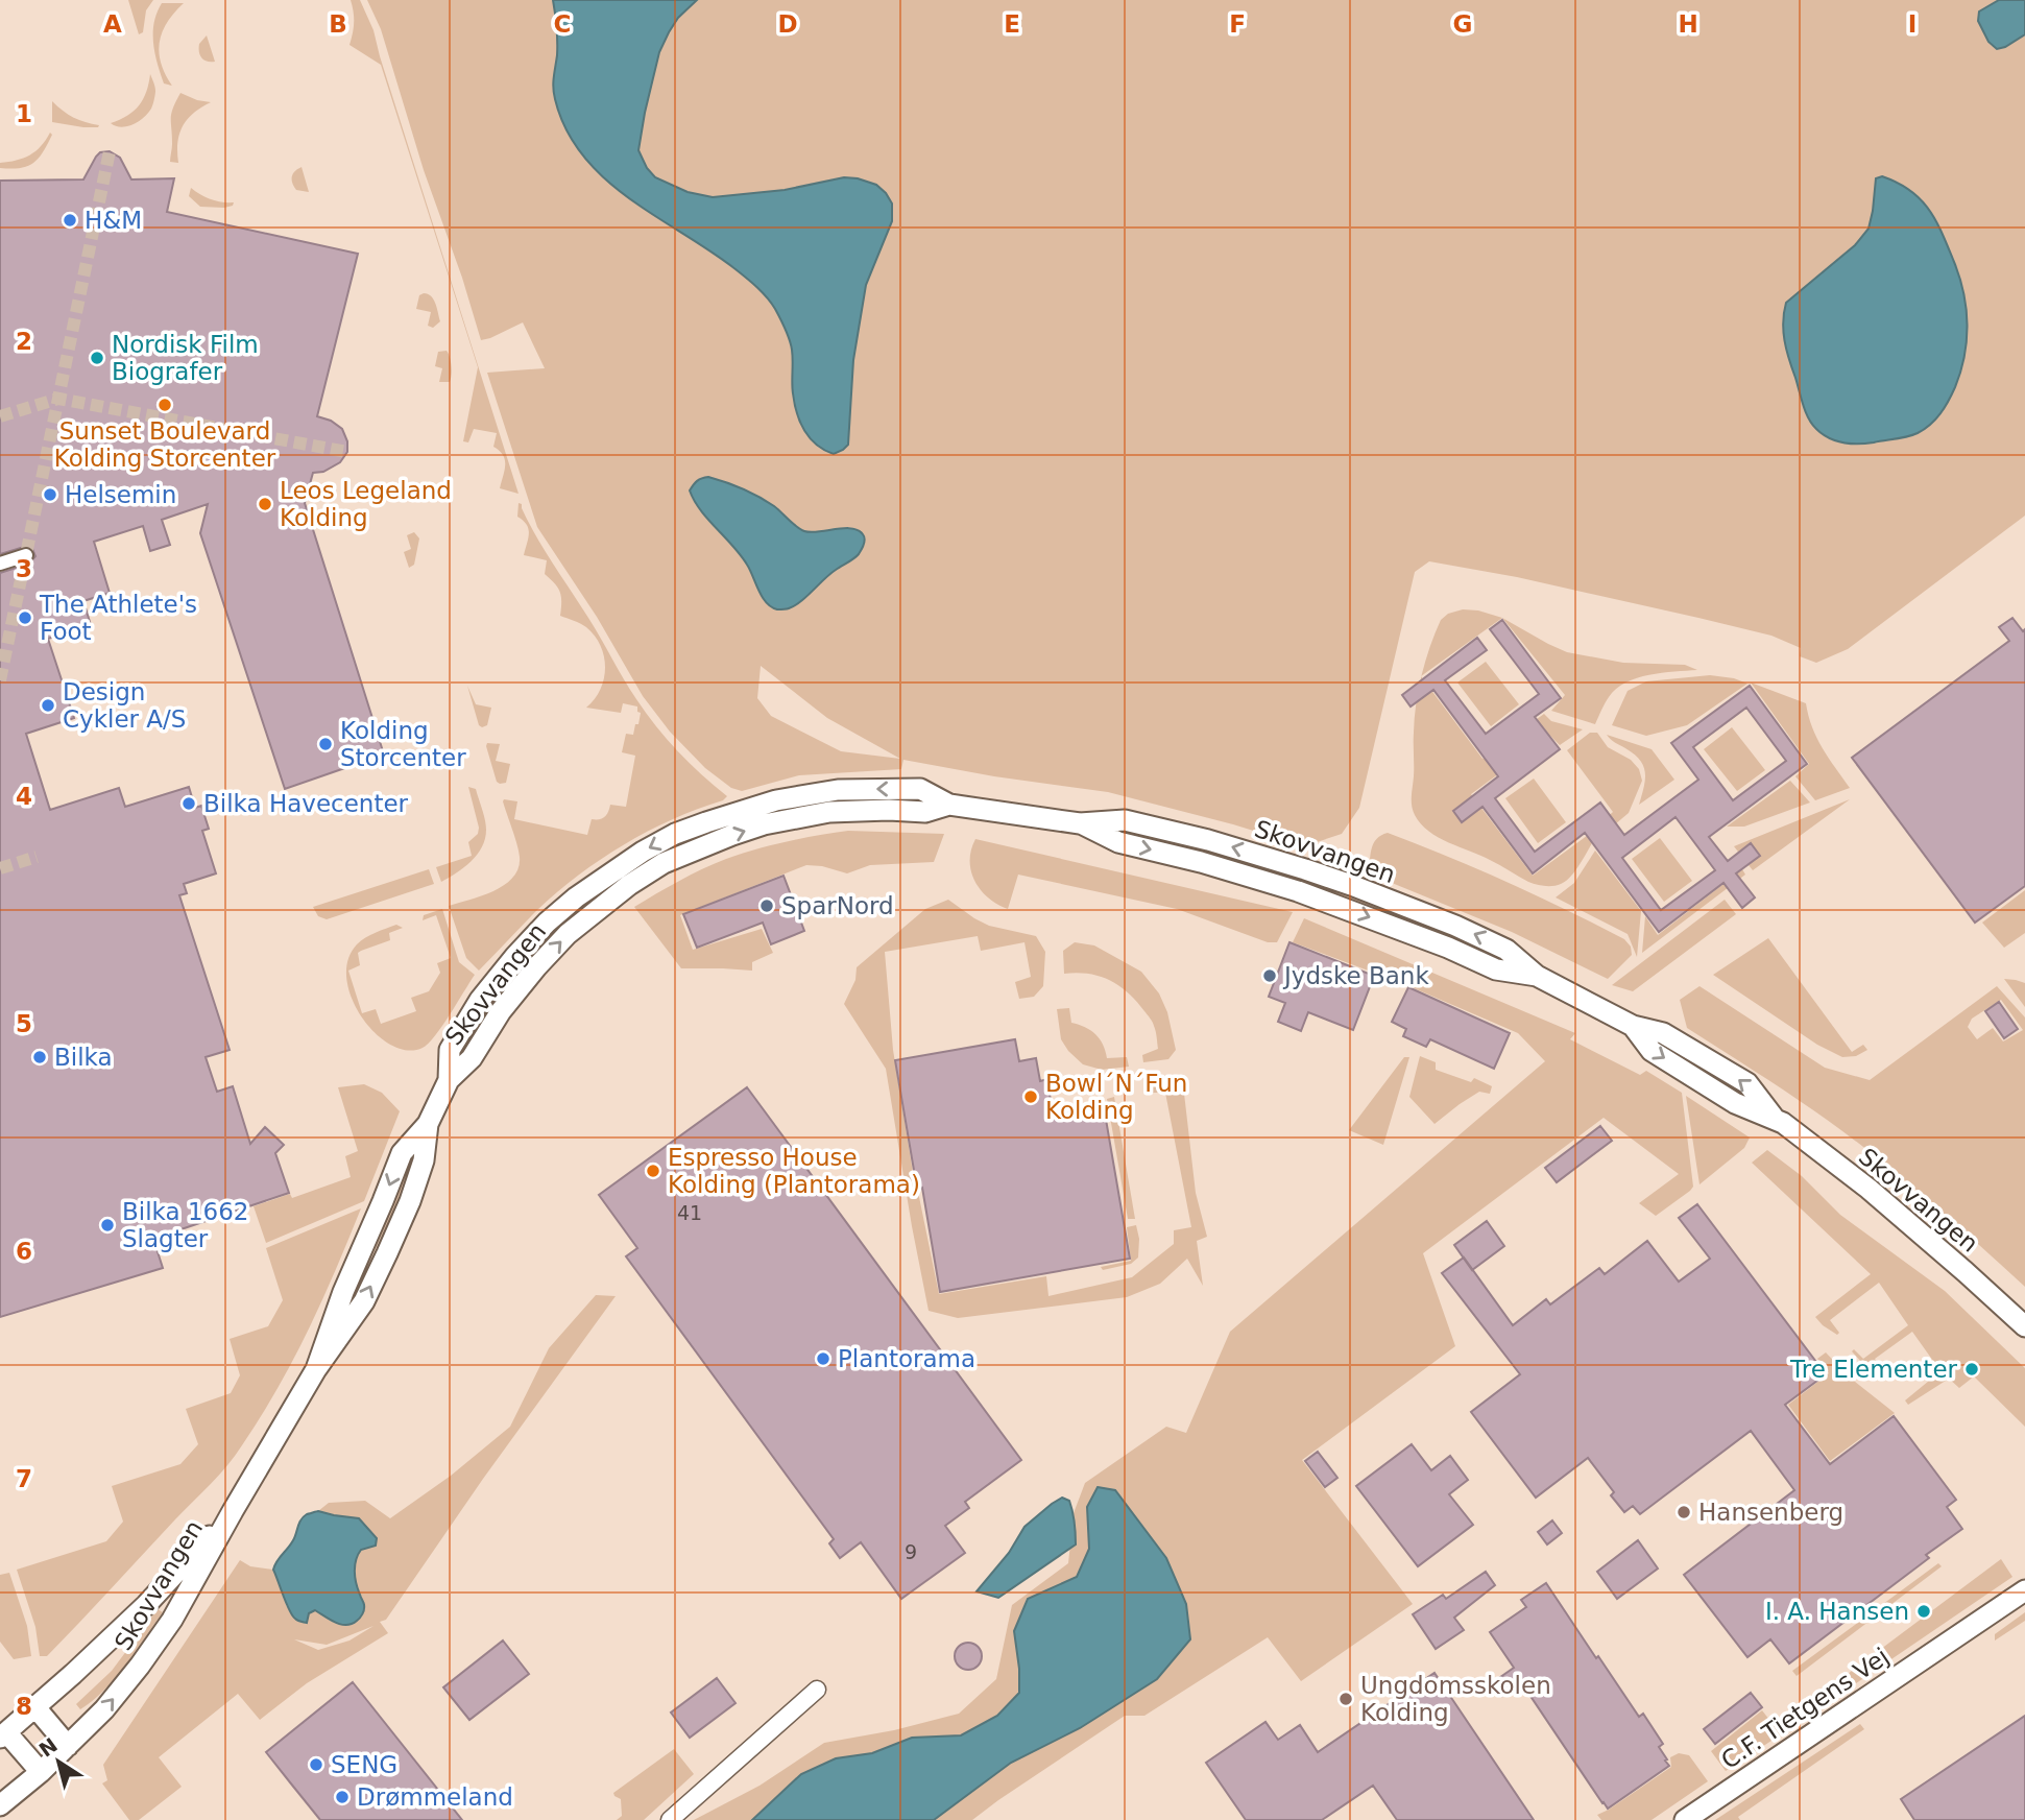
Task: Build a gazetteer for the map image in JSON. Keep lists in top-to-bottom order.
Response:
{
  "streets": {
    "street": ["Skovvangen", "C.F. Tietgens Vej"]
  },
  "places": [
    "H&M",
    "Nordisk Film Biografer",
    "Sunset Boulevard Kolding Storcenter",
    "Helsemin",
    "Leos Legeland Kolding",
    "The Athlete's Foot",
    "Design Cykler A/S",
    "Kolding Storcenter",
    "Bilka Havecenter",
    "SparNord",
    "Jydske Bank",
    "Bilka",
    "Bowl´N´Fun Kolding",
    "Espresso House Kolding (Plantorama)",
    "Bilka 1662 Slagter",
    "Plantorama",
    "Tre Elementer",
    "Hansenberg",
    "I. A. Hansen",
    "Ungdomsskolen Kolding",
    "SENG",
    "Drømmeland"
  ],
  "house_numbers": ["41", "9"],
  "north": "top left",
  "grid": {
    "columns": [
      "A",
      "B",
      "C",
      "D",
      "E",
      "F",
      "G",
      "H",
      "I"
    ],
    "rows": [
      "1",
      "2",
      "3",
      "4",
      "5",
      "6",
      "7",
      "8"
    ]
  }
}
